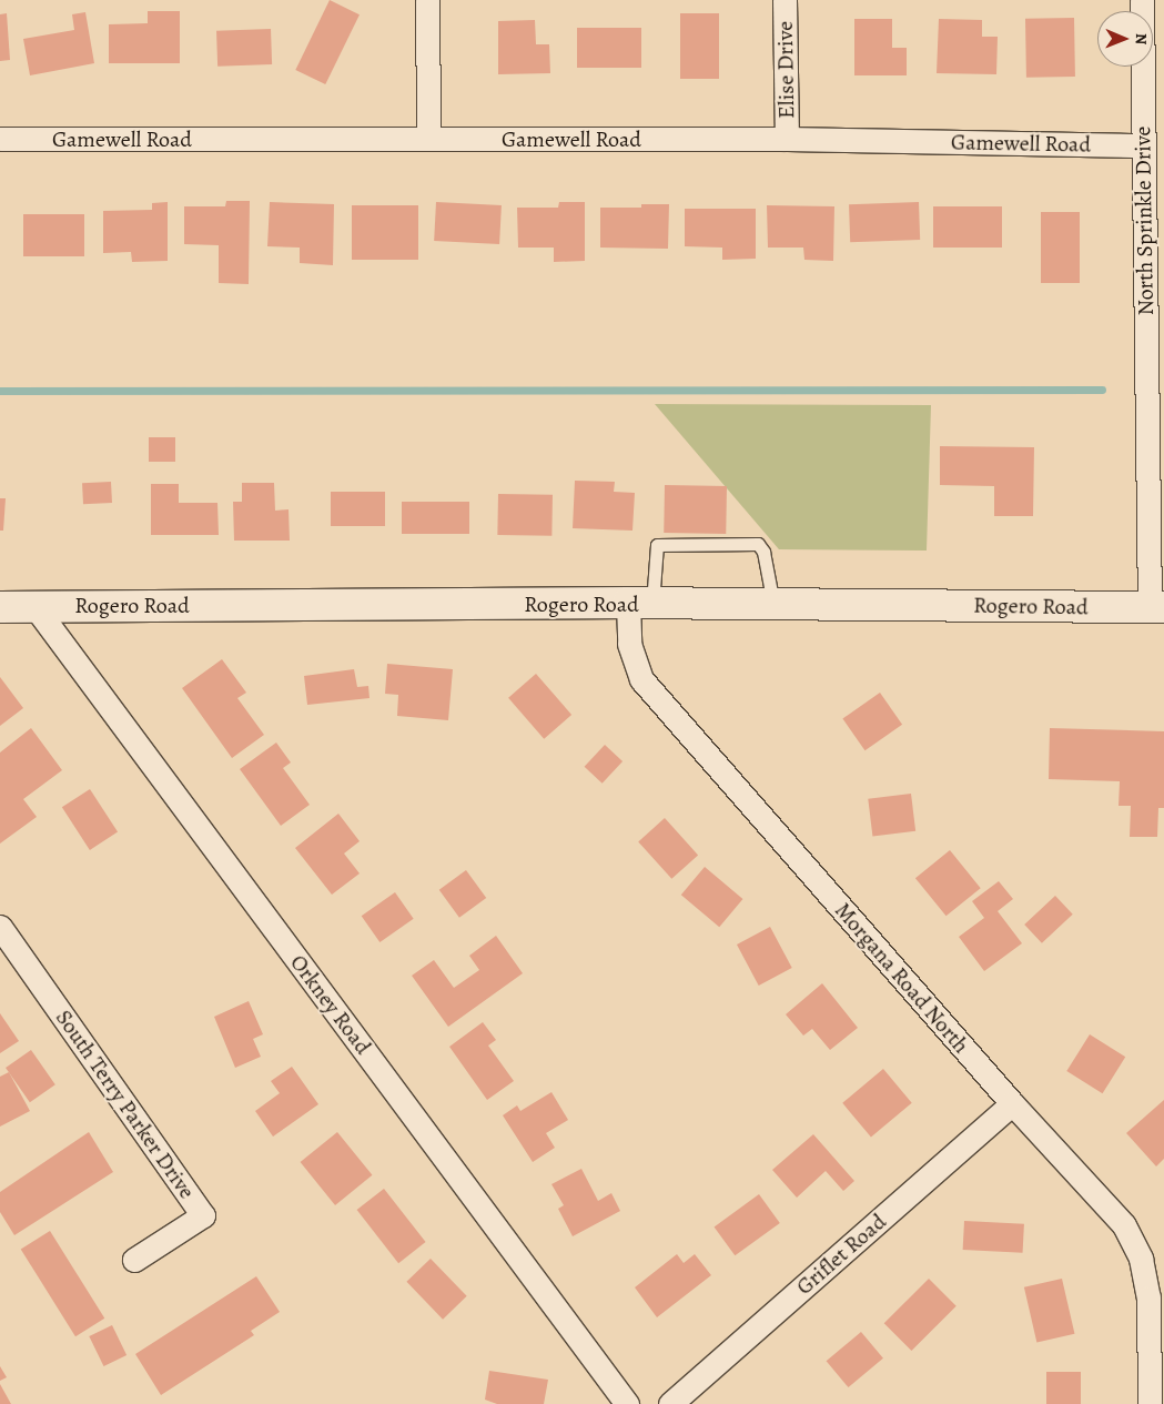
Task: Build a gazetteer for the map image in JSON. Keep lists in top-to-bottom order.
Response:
{
  "streets": {
    "main road": ["Rogero Road"],
    "street": [
      "Elise Drive",
      "Gamewell Road",
      "North Sprinkle Drive",
      "Morgana Road North",
      "Orkney Road",
      "South Terry Parker Drive",
      "Griflet Road"
    ]
  },
  "crossings": [
    ["Elise Drive", "Gamewell Road"],
    ["Gamewell Road", "North Sprinkle Drive"],
    ["North Sprinkle Drive", "Rogero Road"],
    ["Rogero Road", "Morgana Road North"],
    ["Rogero Road", "Orkney Road"],
    ["Morgana Road North", "Griflet Road"]
  ],
  "north": "right"
}
